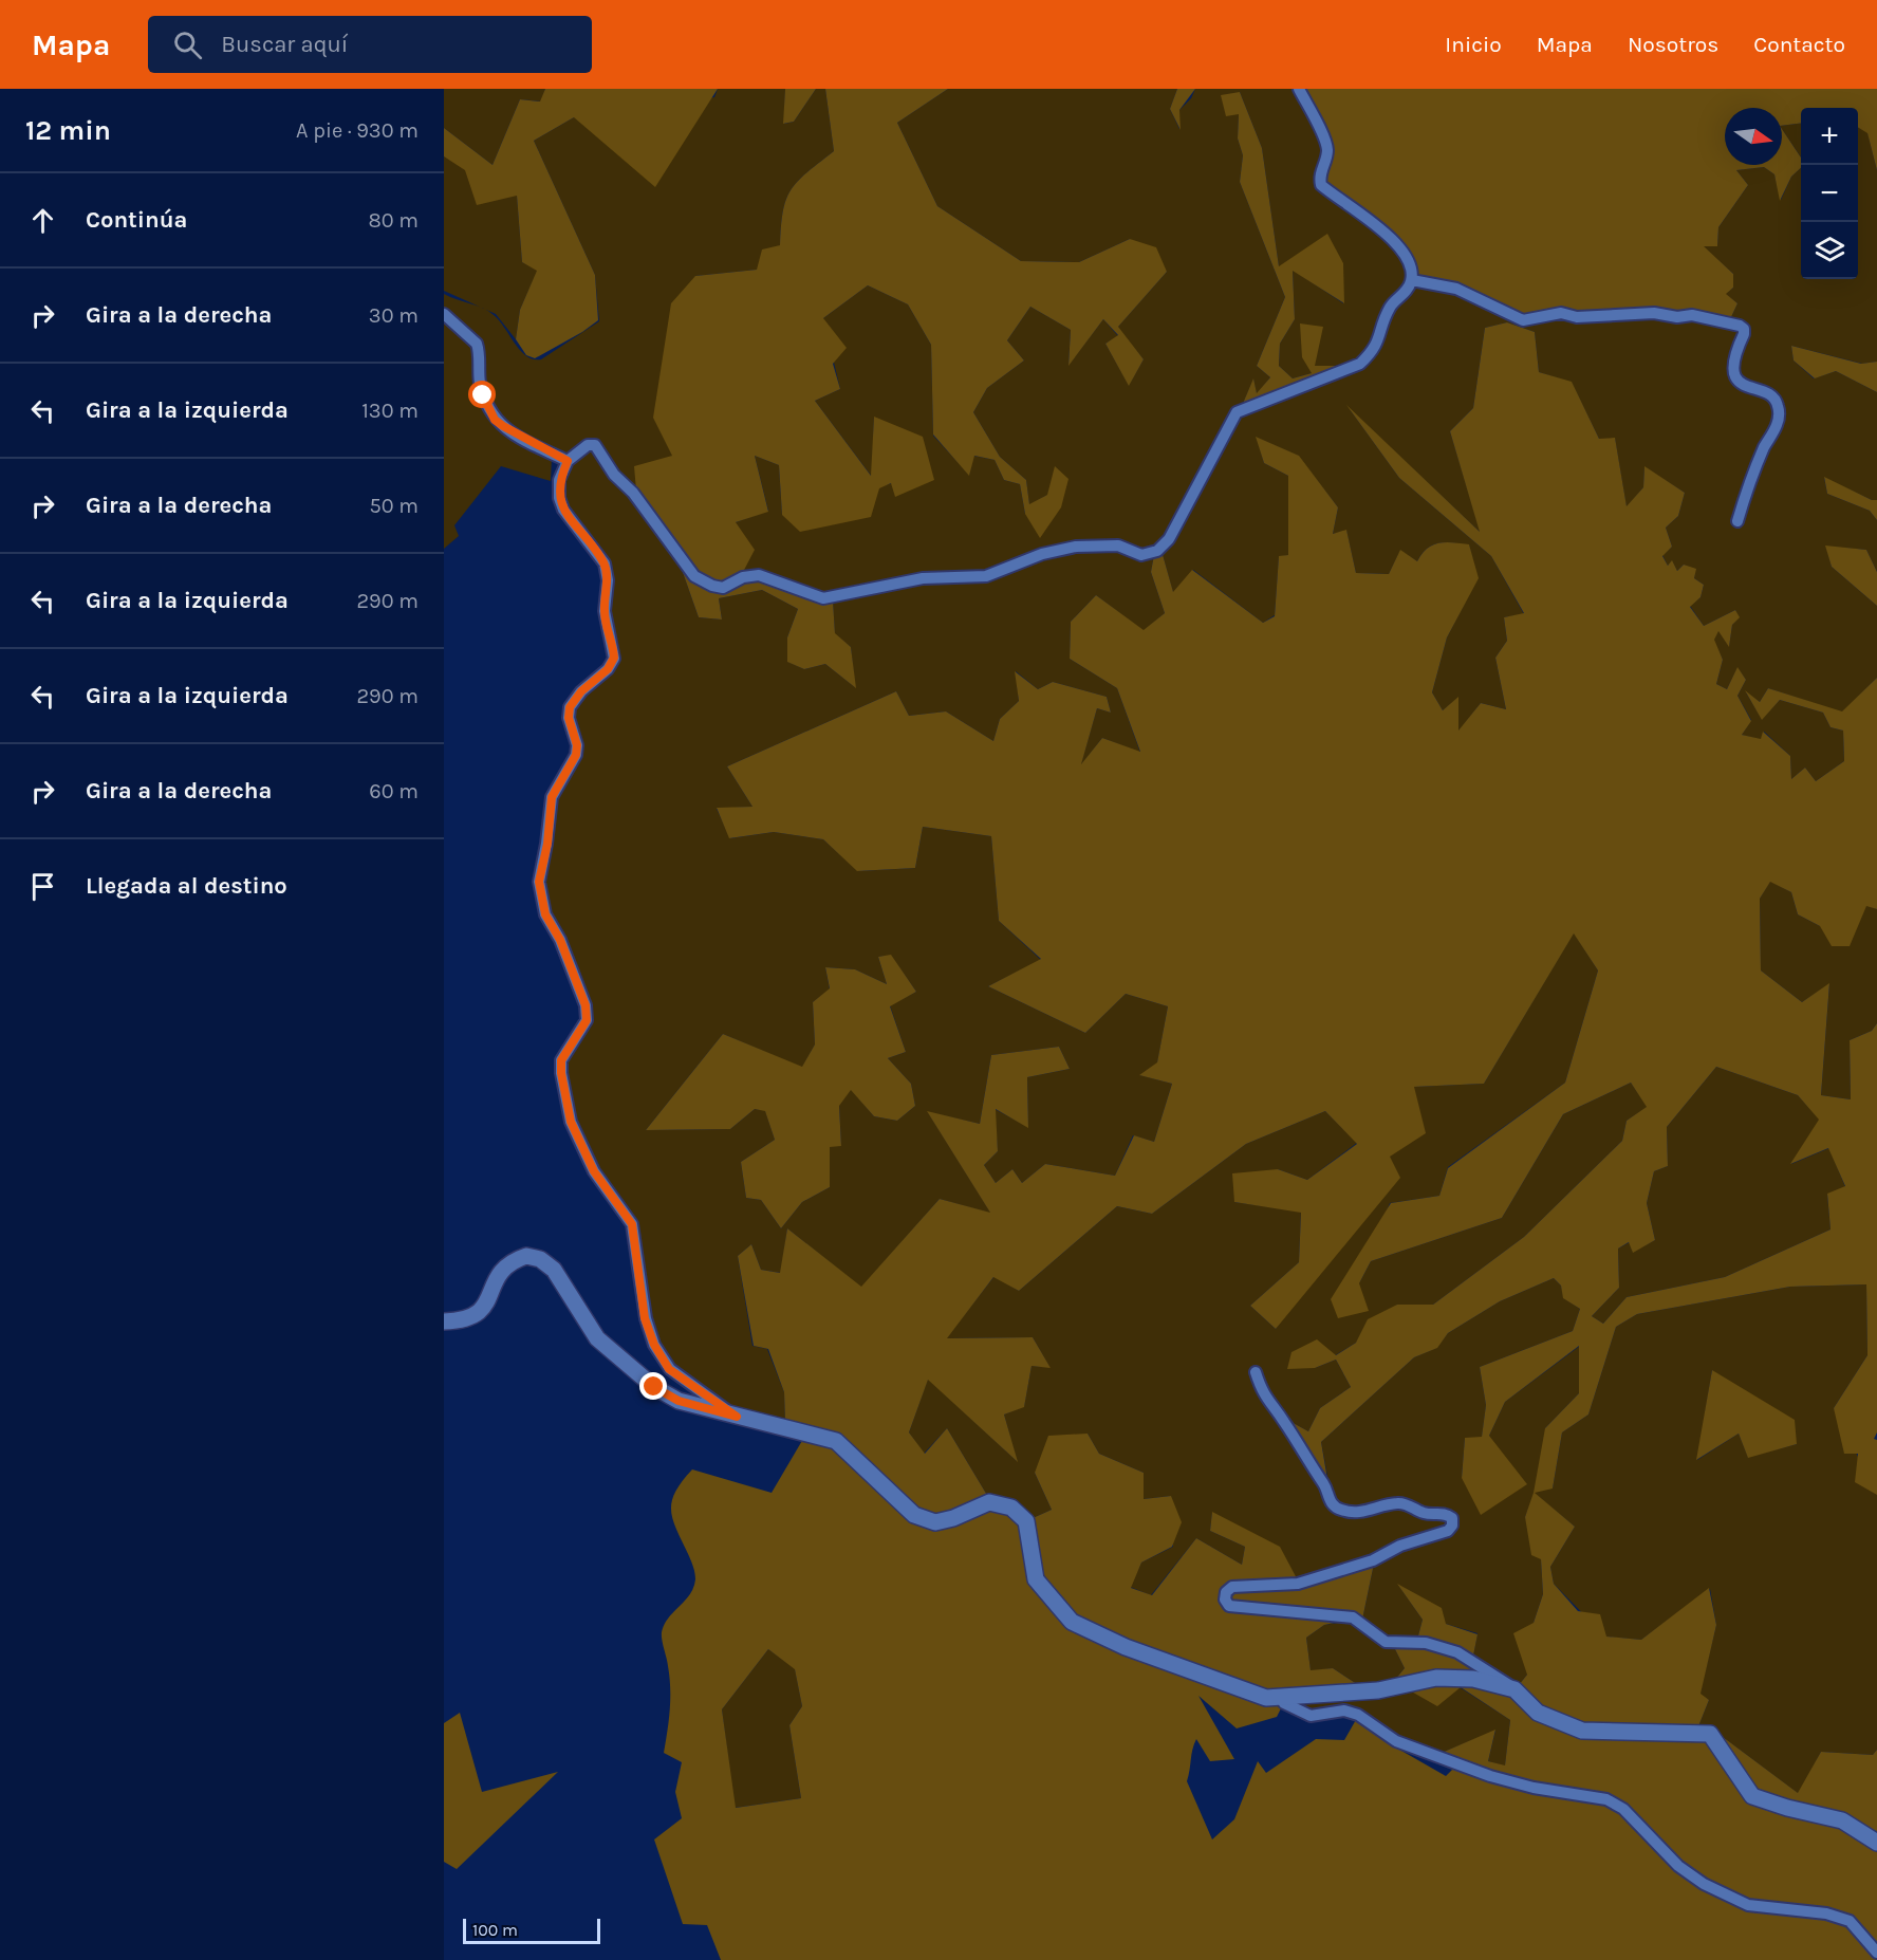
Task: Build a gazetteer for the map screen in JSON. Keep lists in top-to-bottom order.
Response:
{
  "scale_bar": "100 m",
  "north": "right",
  "page": {
    "header": "Mapa",
    "search": "Buscar aquí",
    "nav": [
      "Inicio",
      "Mapa",
      "Nosotros",
      "Contacto"
    ],
    "heading": ["12 min", "A pie · 930 m"],
    "map_buttons": ["+", "−"],
    "list": [
      ["Continúa", "80 m"],
      ["Gira a la derecha", "30 m"],
      ["Gira a la izquierda", "130 m"],
      ["Gira a la derecha", "50 m"],
      ["Gira a la izquierda", "290 m"],
      ["Gira a la izquierda", "290 m"],
      ["Gira a la derecha", "60 m"],
      "Llegada al destino"
    ],
    "scale": "100 m"
  }
}
